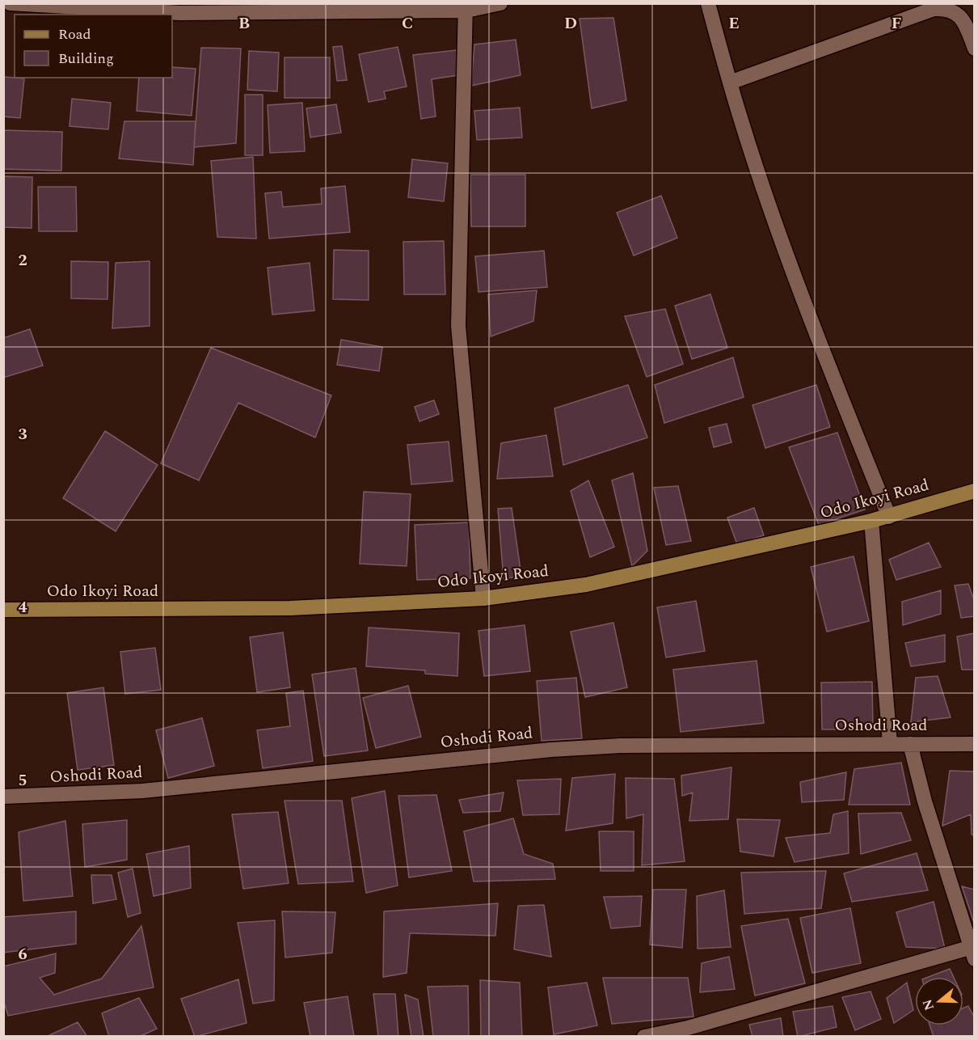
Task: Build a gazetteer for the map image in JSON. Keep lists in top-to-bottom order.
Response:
{
  "streets": {
    "main road": ["Odo Ikoyi Road"],
    "street": ["Oshodi Road"]
  },
  "legend": ["Road", "Building"],
  "north": "left",
  "grid": {
    "columns": [
      "B",
      "C",
      "D",
      "E",
      "F"
    ],
    "rows": [
      "2",
      "3",
      "4",
      "5",
      "6"
    ]
  }
}
